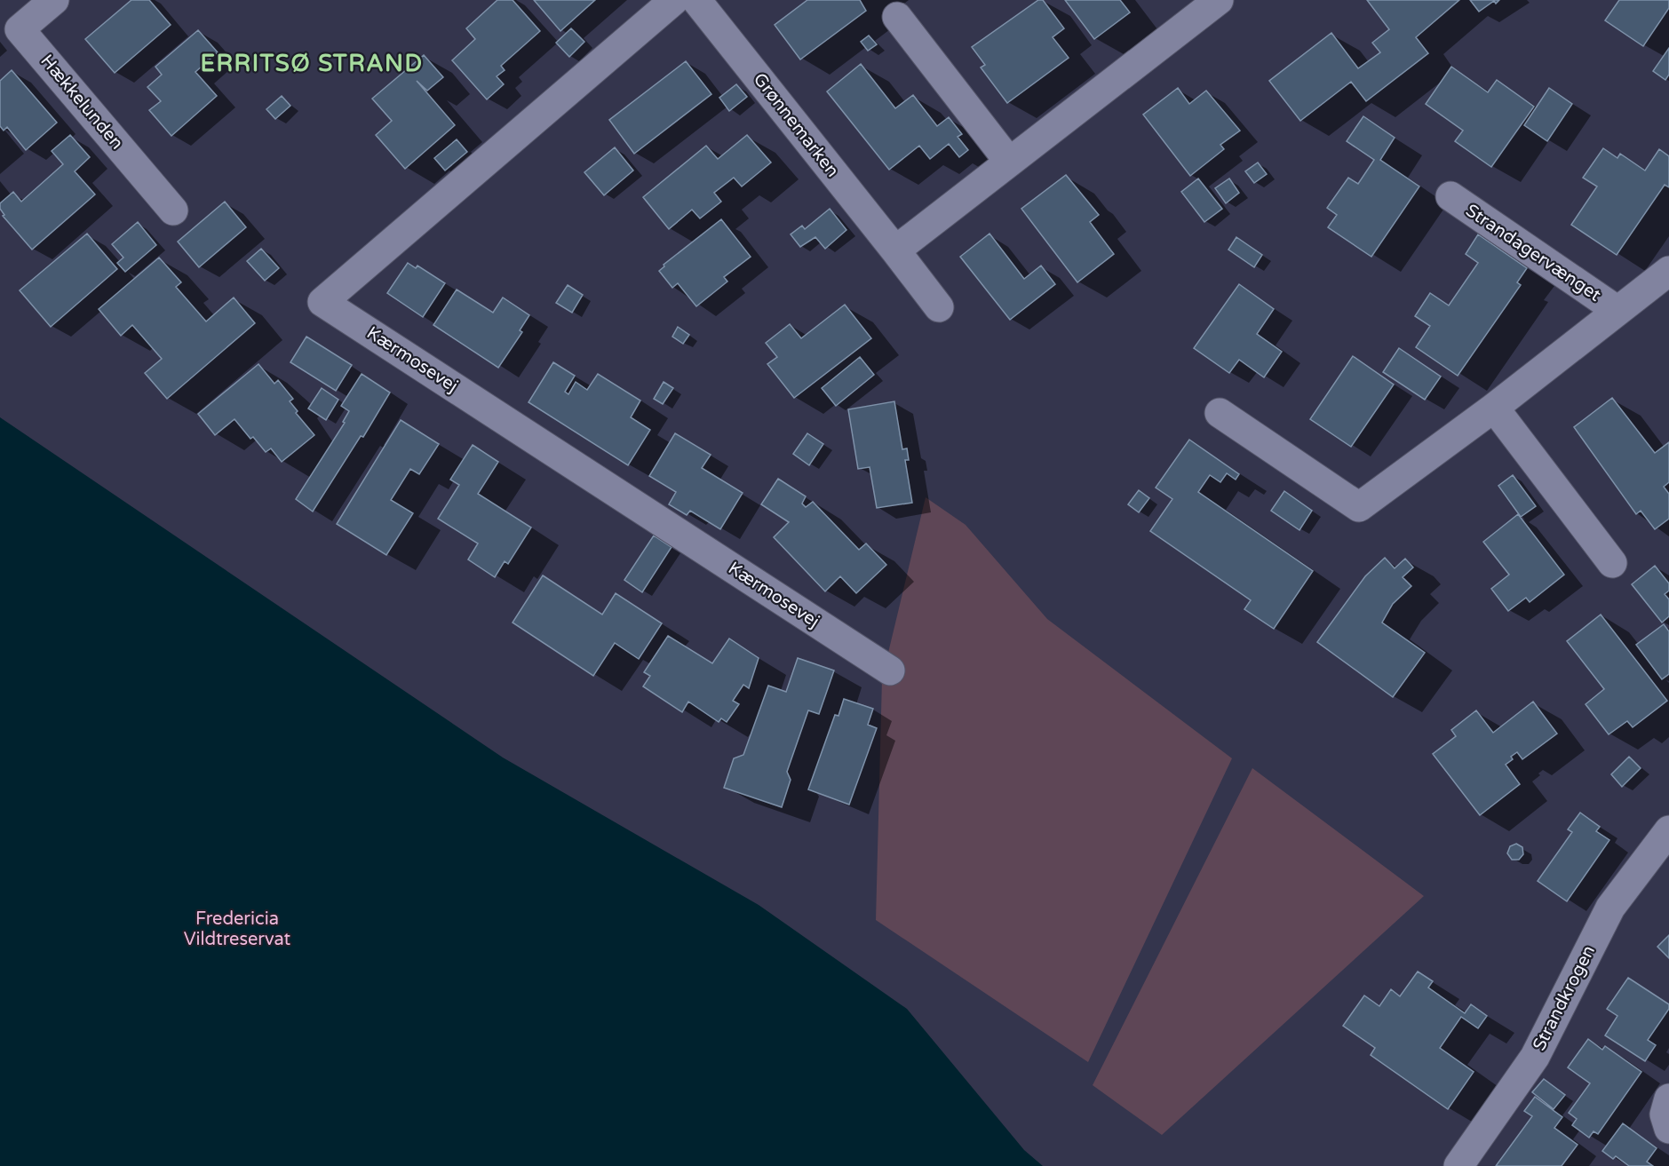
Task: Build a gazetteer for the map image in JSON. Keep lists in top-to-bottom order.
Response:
{
  "streets": {
    "street": [
      "Hækkelunden",
      "Grønnemarken",
      "Strandagervænget",
      "Kærmosevej",
      "Strandkrogen"
    ]
  },
  "districts": ["ERRITSØ STRAND"],
  "parks": ["Fredericia Vildtreservat"]
}
